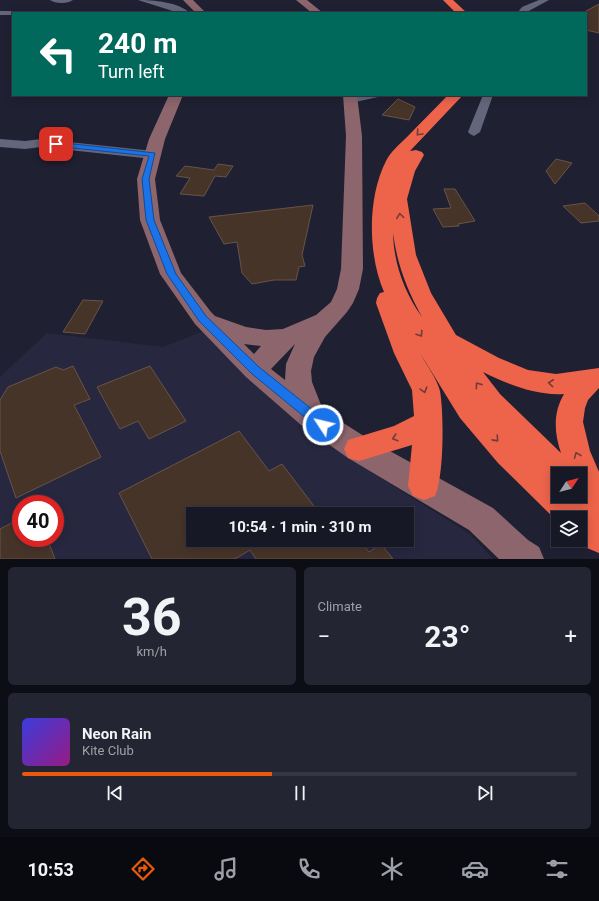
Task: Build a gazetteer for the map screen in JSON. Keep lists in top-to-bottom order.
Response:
{
  "north": "top right",
  "page": {
    "turn": ["240 m", "Turn left"],
    "limit": "40",
    "trip": "10:54 · 1 min · 310 m",
    "tile": [
      ["36", "km/h"],
      "Climate"
    ],
    "heat": ["−", "23°", "+"],
    "song": ["Neon Rain", "Kite Club"],
    "tabs": "10:53"
  }
}
